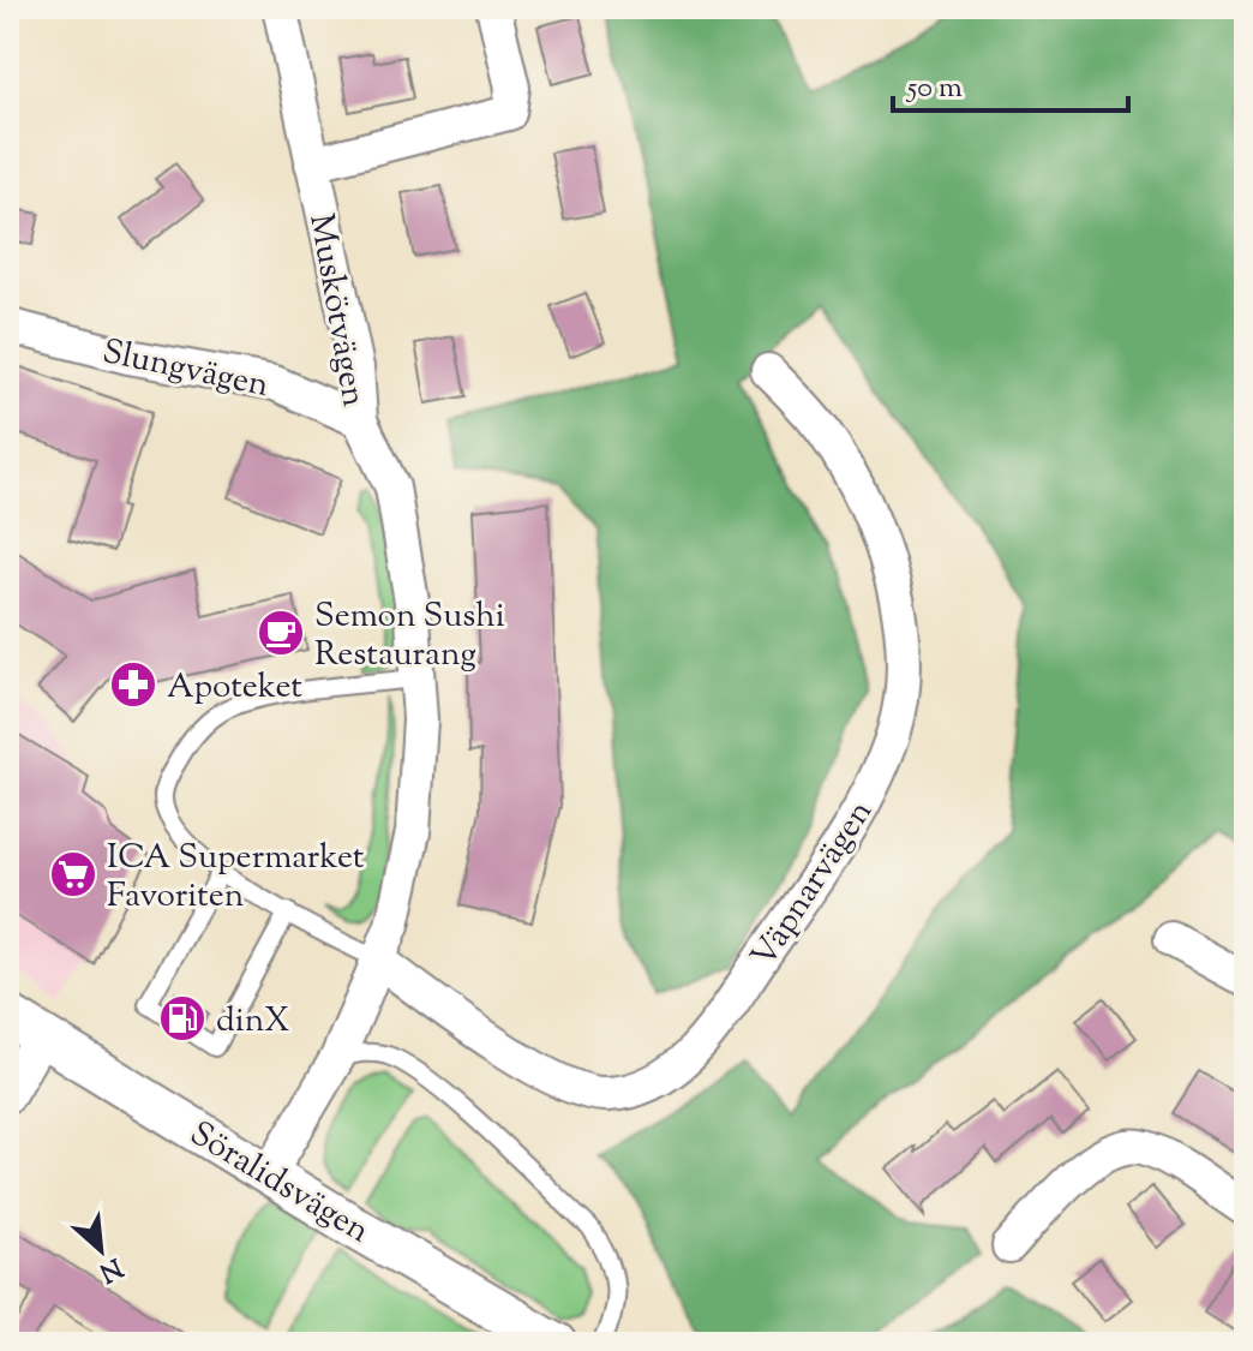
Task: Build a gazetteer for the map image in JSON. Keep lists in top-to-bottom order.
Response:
{
  "streets": {
    "street": [
      "Muskötvägen",
      "Slungvägen",
      "Väpnarvägen",
      "Söralidsvägen"
    ]
  },
  "crossings": [
    ["Muskötvägen", "Slungvägen"],
    ["Muskötvägen", "Väpnarvägen"],
    ["Muskötvägen", "Söralidsvägen"]
  ],
  "places": {
    "cafe": ["Semon Sushi Restaurang"],
    "pharmacy": ["Apoteket"],
    "supermarket": ["ICA Supermarket Favoriten"],
    "fuel station": ["dinX"]
  },
  "scale_bar": "50 m",
  "north": "bottom right"
}
